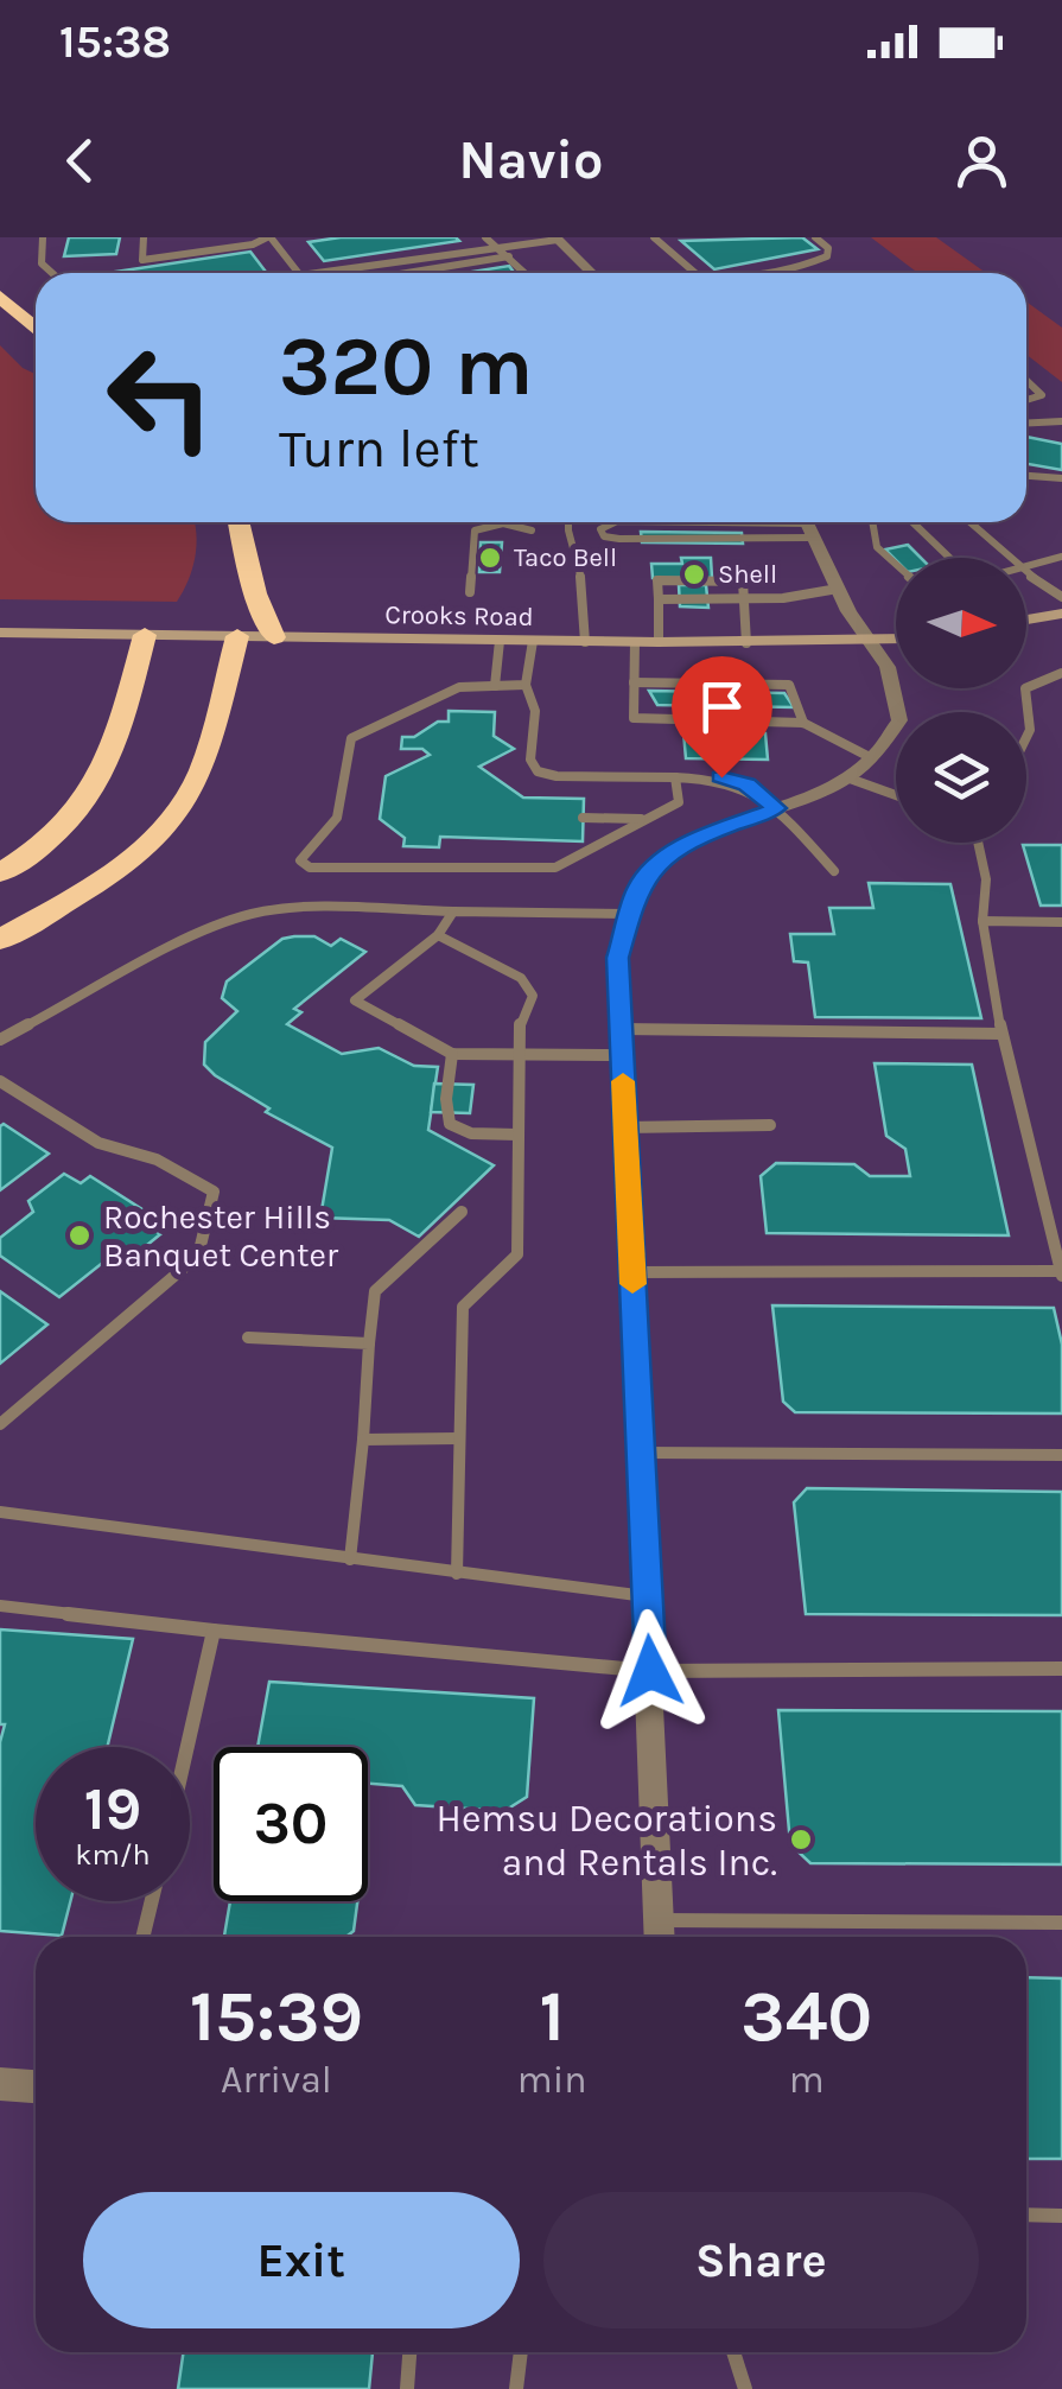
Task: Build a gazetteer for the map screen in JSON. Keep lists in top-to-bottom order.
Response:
{
  "streets": {
    "main road": ["Crooks Road"]
  },
  "places": [
    "Taco Bell",
    "Shell",
    "Rochester Hills Banquet Center",
    "Hemsu Decorations and Rentals Inc."
  ],
  "north": "right",
  "page": {
    "status": "15:38",
    "header": "Navio",
    "turn": ["320 m", "Turn left"],
    "speed": "19 km/h",
    "limit": "30",
    "eta": [
      "15:39",
      "Arrival",
      "1",
      "min",
      "340",
      "m"
    ],
    "buttons": ["Exit", "Share"]
  }
}
